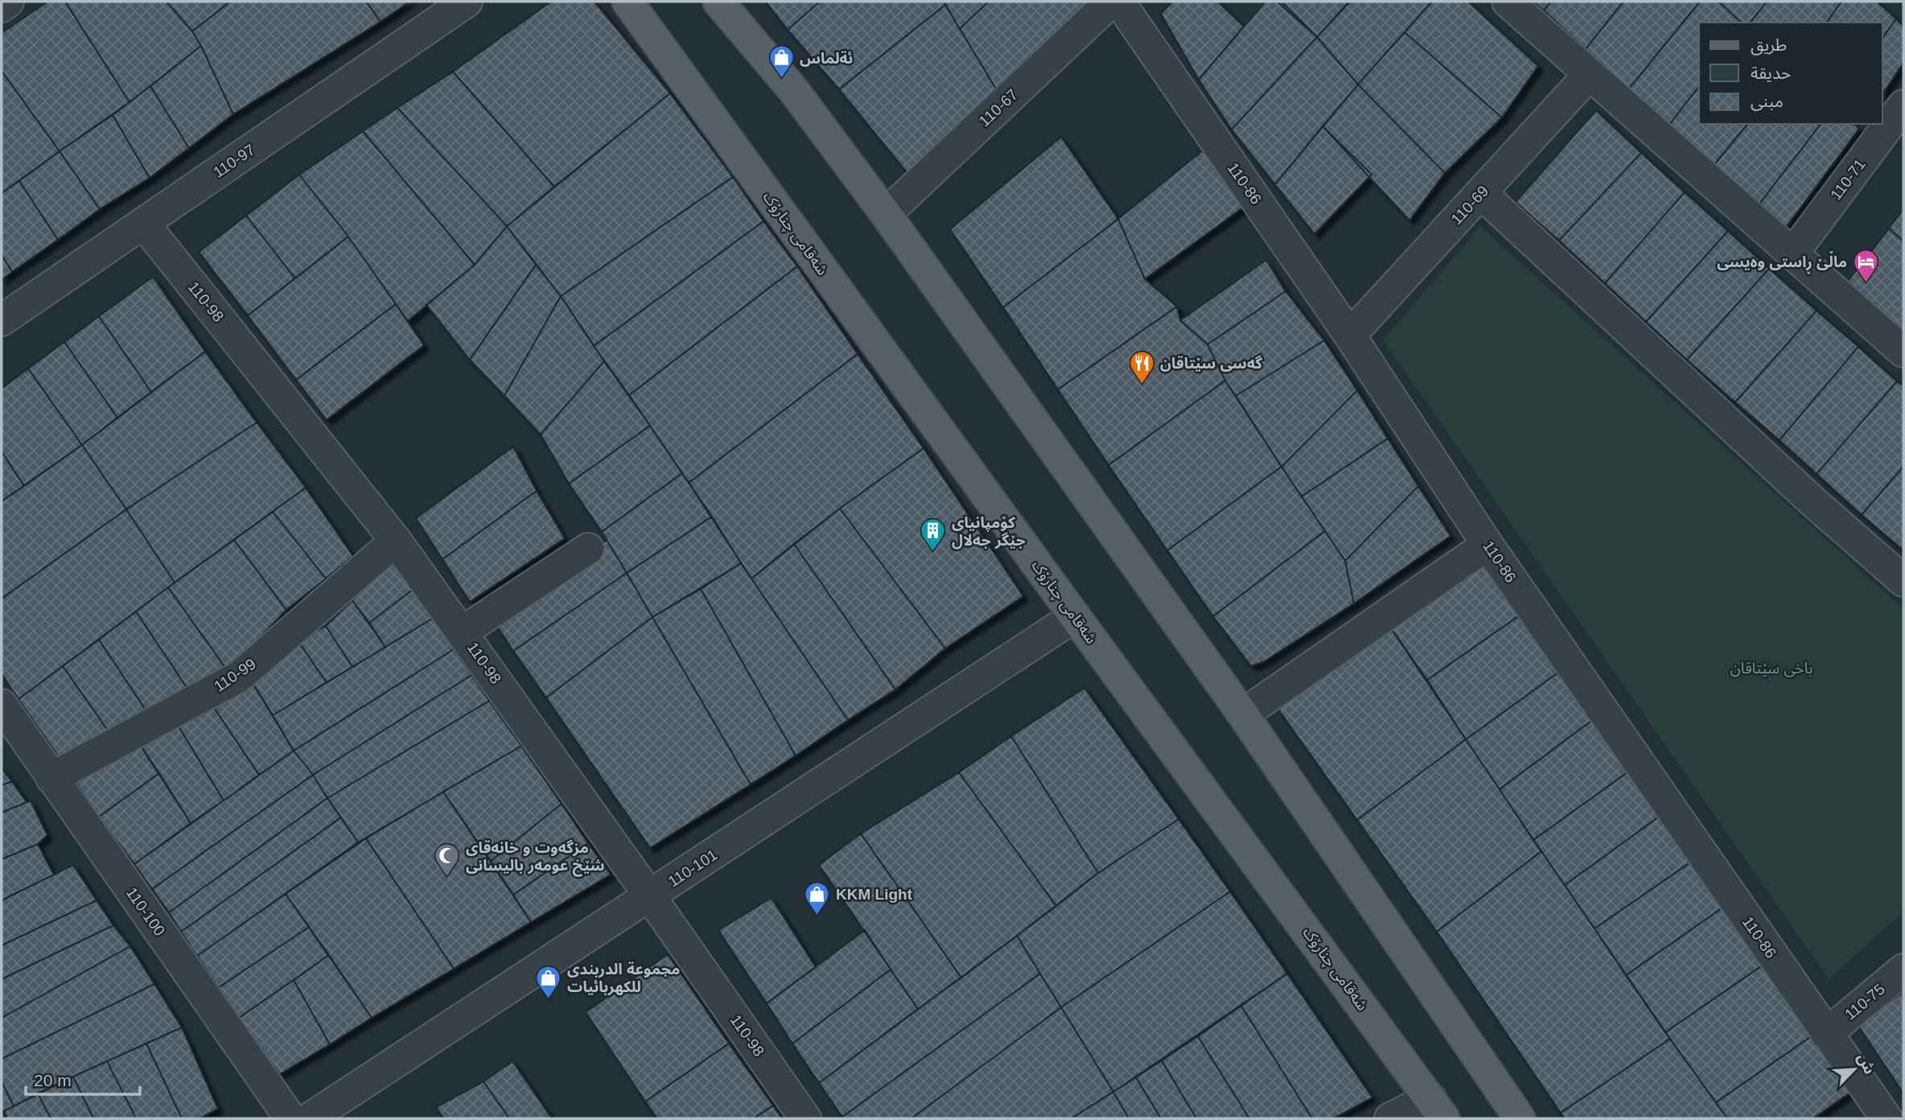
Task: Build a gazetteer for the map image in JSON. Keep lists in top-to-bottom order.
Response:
{
  "streets": {
    "main road": ["شەقامی چنارۆک"],
    "street": [
      "110-67",
      "110-97",
      "110-71",
      "110-86",
      "110-69",
      "110-98",
      "110-99",
      "110-101",
      "110-100",
      "110-75"
    ]
  },
  "crossings": [
    ["110-97", "110-98"],
    ["110-86", "110-69"],
    ["110-86", "110-75"],
    ["شەقامی چنارۆک", "110-101"],
    ["110-98", "110-99"],
    ["110-98", "110-101"],
    ["110-99", "110-100"]
  ],
  "parks": ["باخی سێتاقان"],
  "places": {
    "shop": ["ئةلماس", "KKM Light", "مجموعة الدربندی للكهربائیات"],
    "hotel": ["ماڵێ ڕاستی وەیسی"],
    "restaurant": ["گەسی سێتاقان"],
    "building": ["کۆمپانیای جێگر جەلال"],
    "mosque": ["مزگەوت و خانەقای شێخ عومەر بالیسانی"]
  },
  "legend": ["طريق", "حديقة", "مبنى"],
  "scale_bar": "20 m",
  "north": "top right"
}
